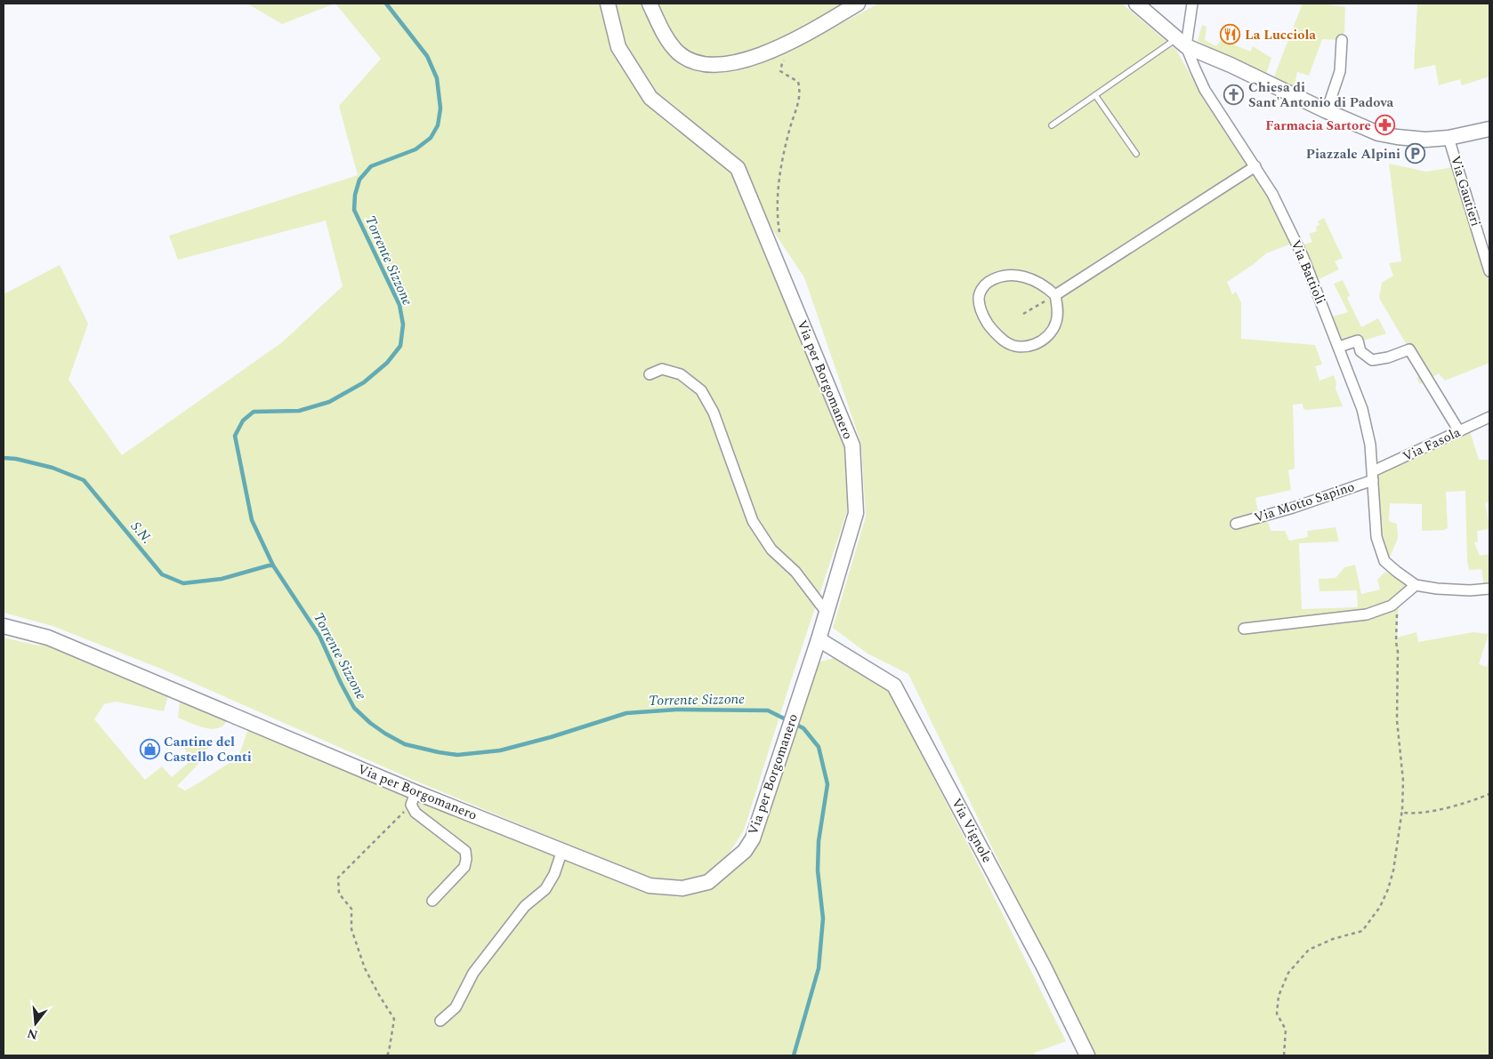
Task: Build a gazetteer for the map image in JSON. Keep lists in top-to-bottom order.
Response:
{
  "streets": {
    "main road": ["Via per Borgomanero", "Via Vignole"],
    "street": [
      "Via Gautieri",
      "Via Battioli",
      "Via Fasola",
      "Via Motto Sapino"
    ]
  },
  "crossings": [
    ["Via Battioli", "Via Fasola"],
    ["Via Battioli", "Via Motto Sapino"],
    ["Via per Borgomanero", "Via Vignole"],
    ["Via Fasola", "Via Motto Sapino"]
  ],
  "water": ["Torrente Sizzone", "S.N."],
  "places": {
    "restaurant": ["La Lucciola"],
    "church": ["Chiesa di Sant'Antonio di Padova"],
    "pharmacy": ["Farmacia Sartore"],
    "parking": ["Piazzale Alpini"],
    "shop": ["Cantine del Castello Conti"]
  },
  "north": "bottom"
}
